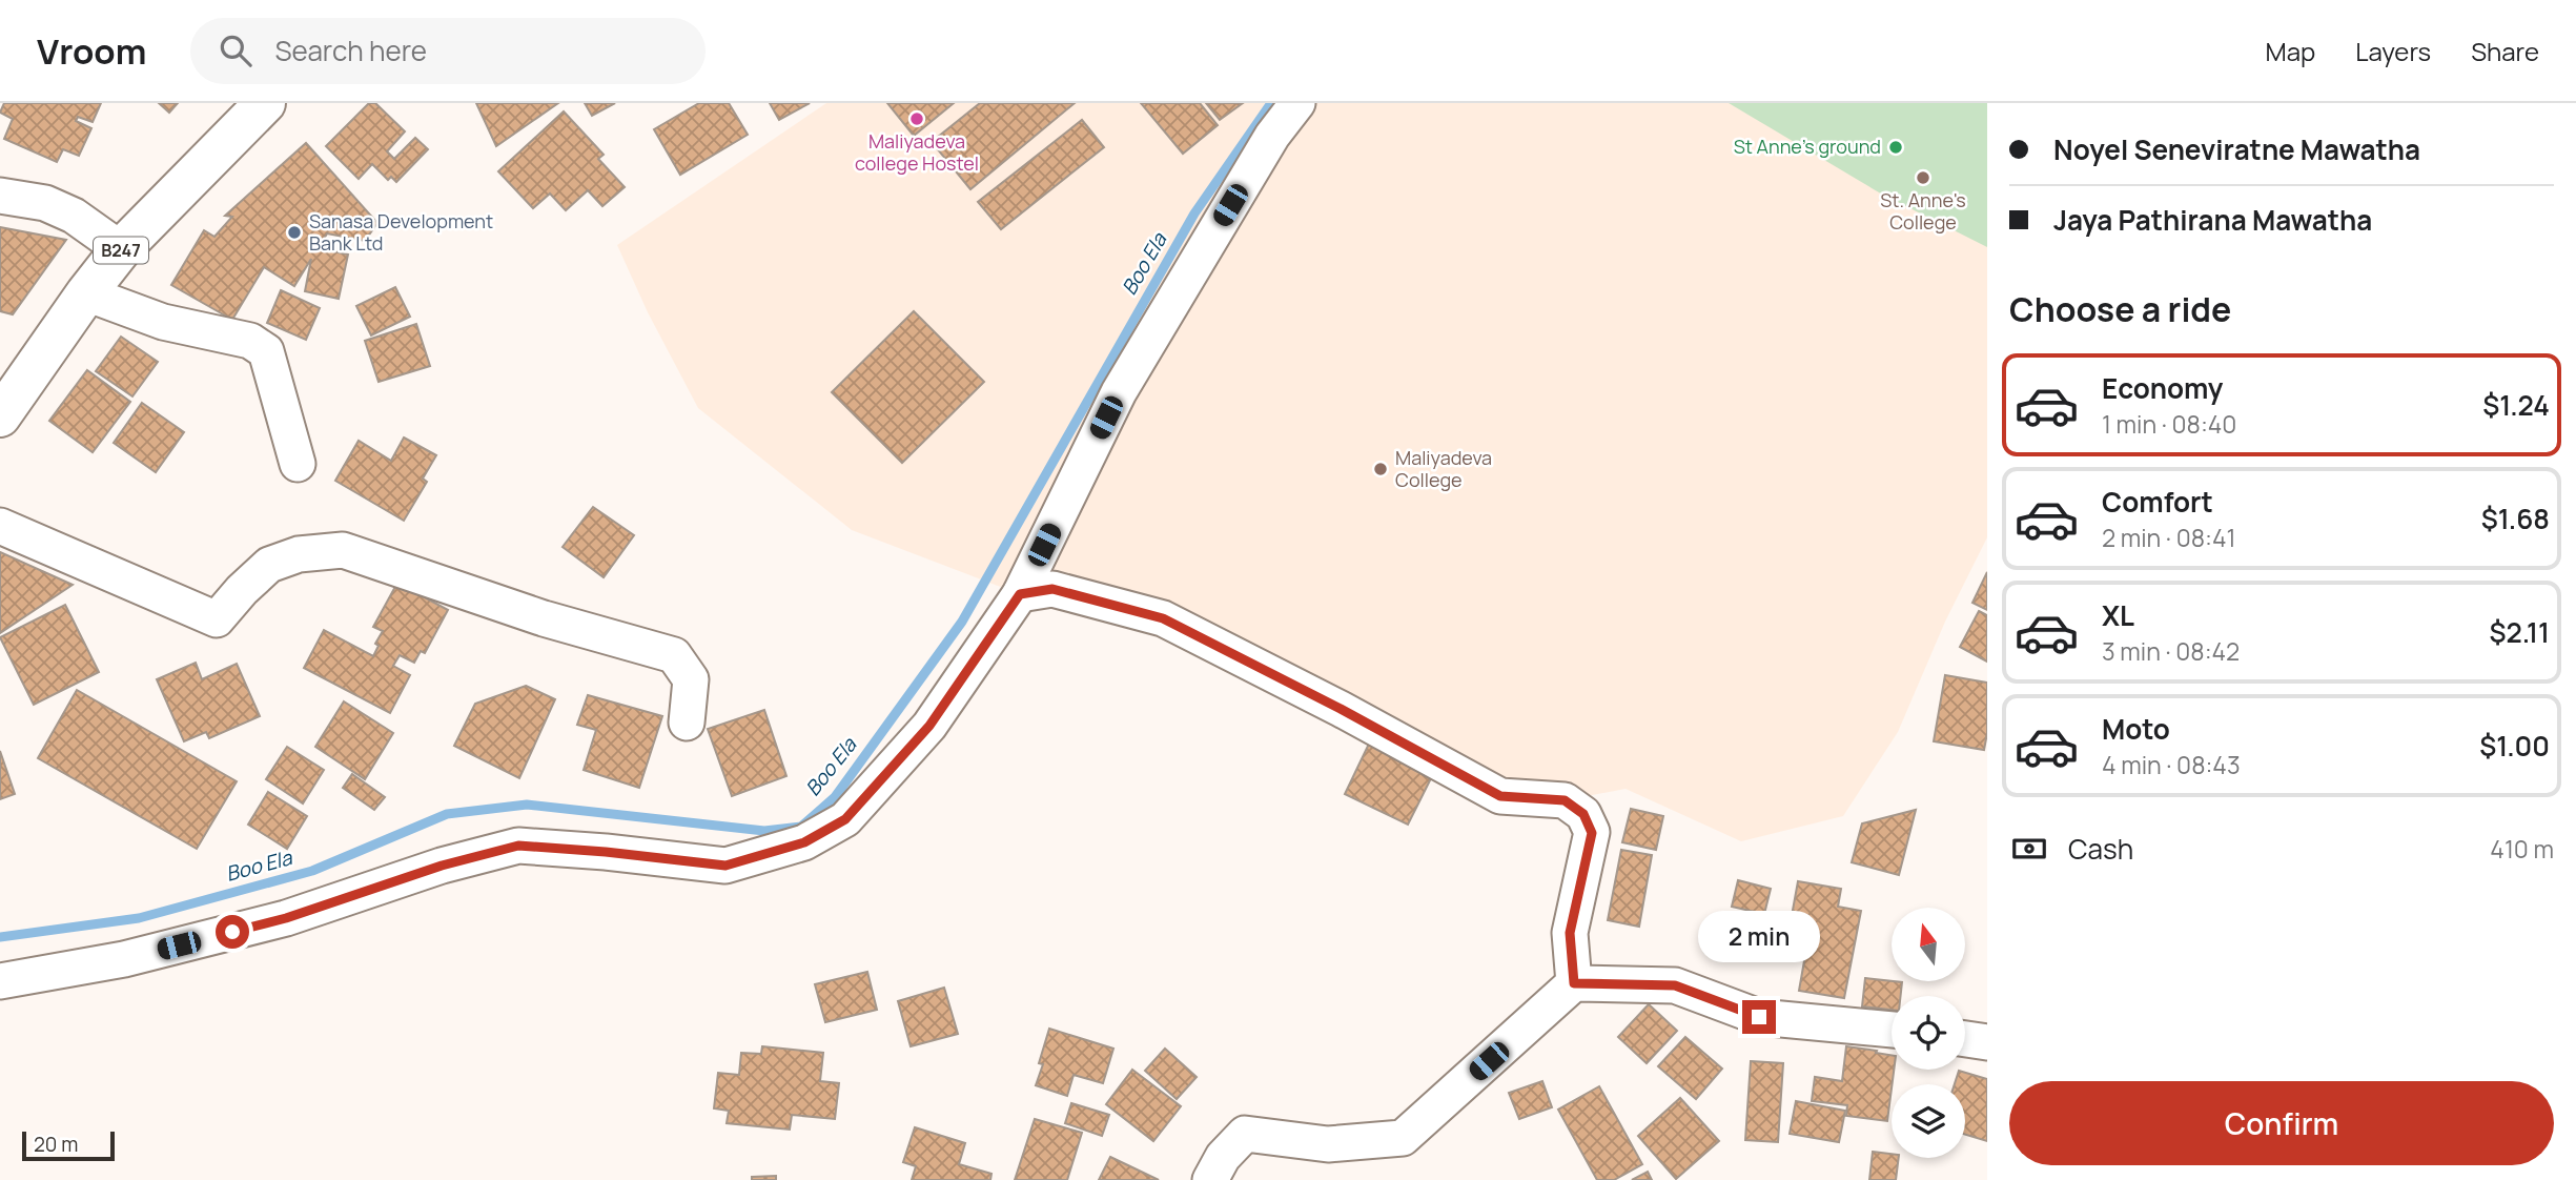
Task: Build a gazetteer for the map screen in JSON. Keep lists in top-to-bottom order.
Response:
{
  "streets": {
    "main road": ["B247"]
  },
  "water": ["Boo Ela"],
  "places": [
    "Maliyadeva college Hostel",
    "St Anne's ground",
    "St. Anne's College",
    "Sanasa Development Bank Ltd",
    "Maliyadeva College"
  ],
  "scale_bar": "20 m",
  "north": "top",
  "page": {
    "header": "Vroom",
    "search": "Search here",
    "nav": ["Map", "Layers", "Share"],
    "banner": ["Noyel Seneviratne Mawatha", "Jaya Pathirana Mawatha"],
    "heading": "Choose a ride",
    "list": [
      {
        "name": "Economy",
        "note": "1 min · 08:40",
        "value": "$1.24"
      },
      {
        "name": "Comfort",
        "note": "2 min · 08:41",
        "value": "$1.68"
      },
      {
        "name": "XL",
        "note": "3 min · 08:42",
        "value": "$2.11"
      },
      {
        "name": "Moto",
        "note": "4 min · 08:43",
        "value": "$1.00"
      }
    ],
    "pay": ["Cash", "410 m"],
    "bubble": "2 min",
    "buttons": "Confirm",
    "scale": "20 m"
  }
}
